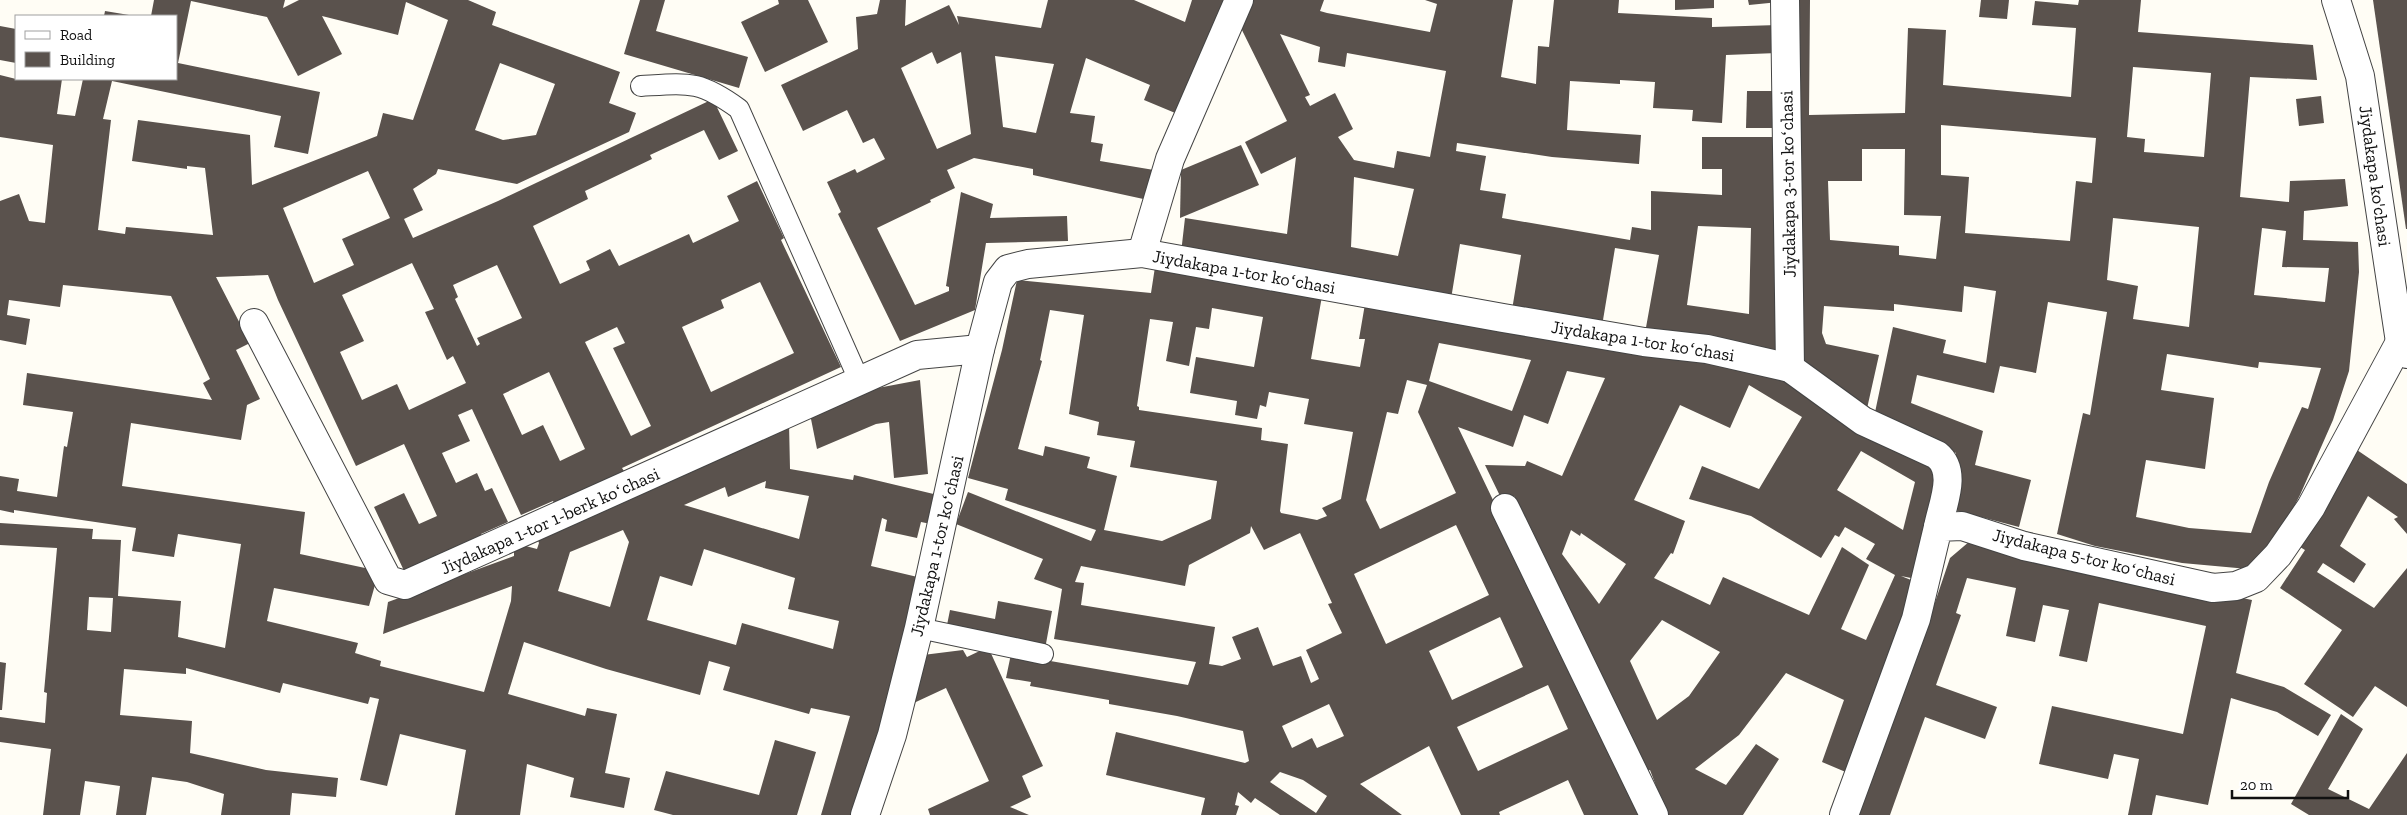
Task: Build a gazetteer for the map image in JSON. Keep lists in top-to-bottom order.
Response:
{
  "streets": {
    "street": [
      "Jiydakapa ko'chasi",
      "Jiydakapa 3-tor koʻchasi",
      "Jiydakapa 1-tor koʻchasi",
      "Jiydakapa 1-tor 1-berk koʻchasi",
      "Jiydakapa 5-tor koʻchasi"
    ]
  },
  "crossings": [
    ["Jiydakapa ko'chasi", "Jiydakapa 5-tor koʻchasi"],
    ["Jiydakapa 3-tor koʻchasi", "Jiydakapa 1-tor koʻchasi"],
    ["Jiydakapa 1-tor koʻchasi", "Jiydakapa 1-tor 1-berk koʻchasi"],
    ["Jiydakapa 1-tor koʻchasi", "Jiydakapa 5-tor koʻchasi"]
  ],
  "legend": ["Road", "Building"],
  "scale_bar": "20 m"
}
